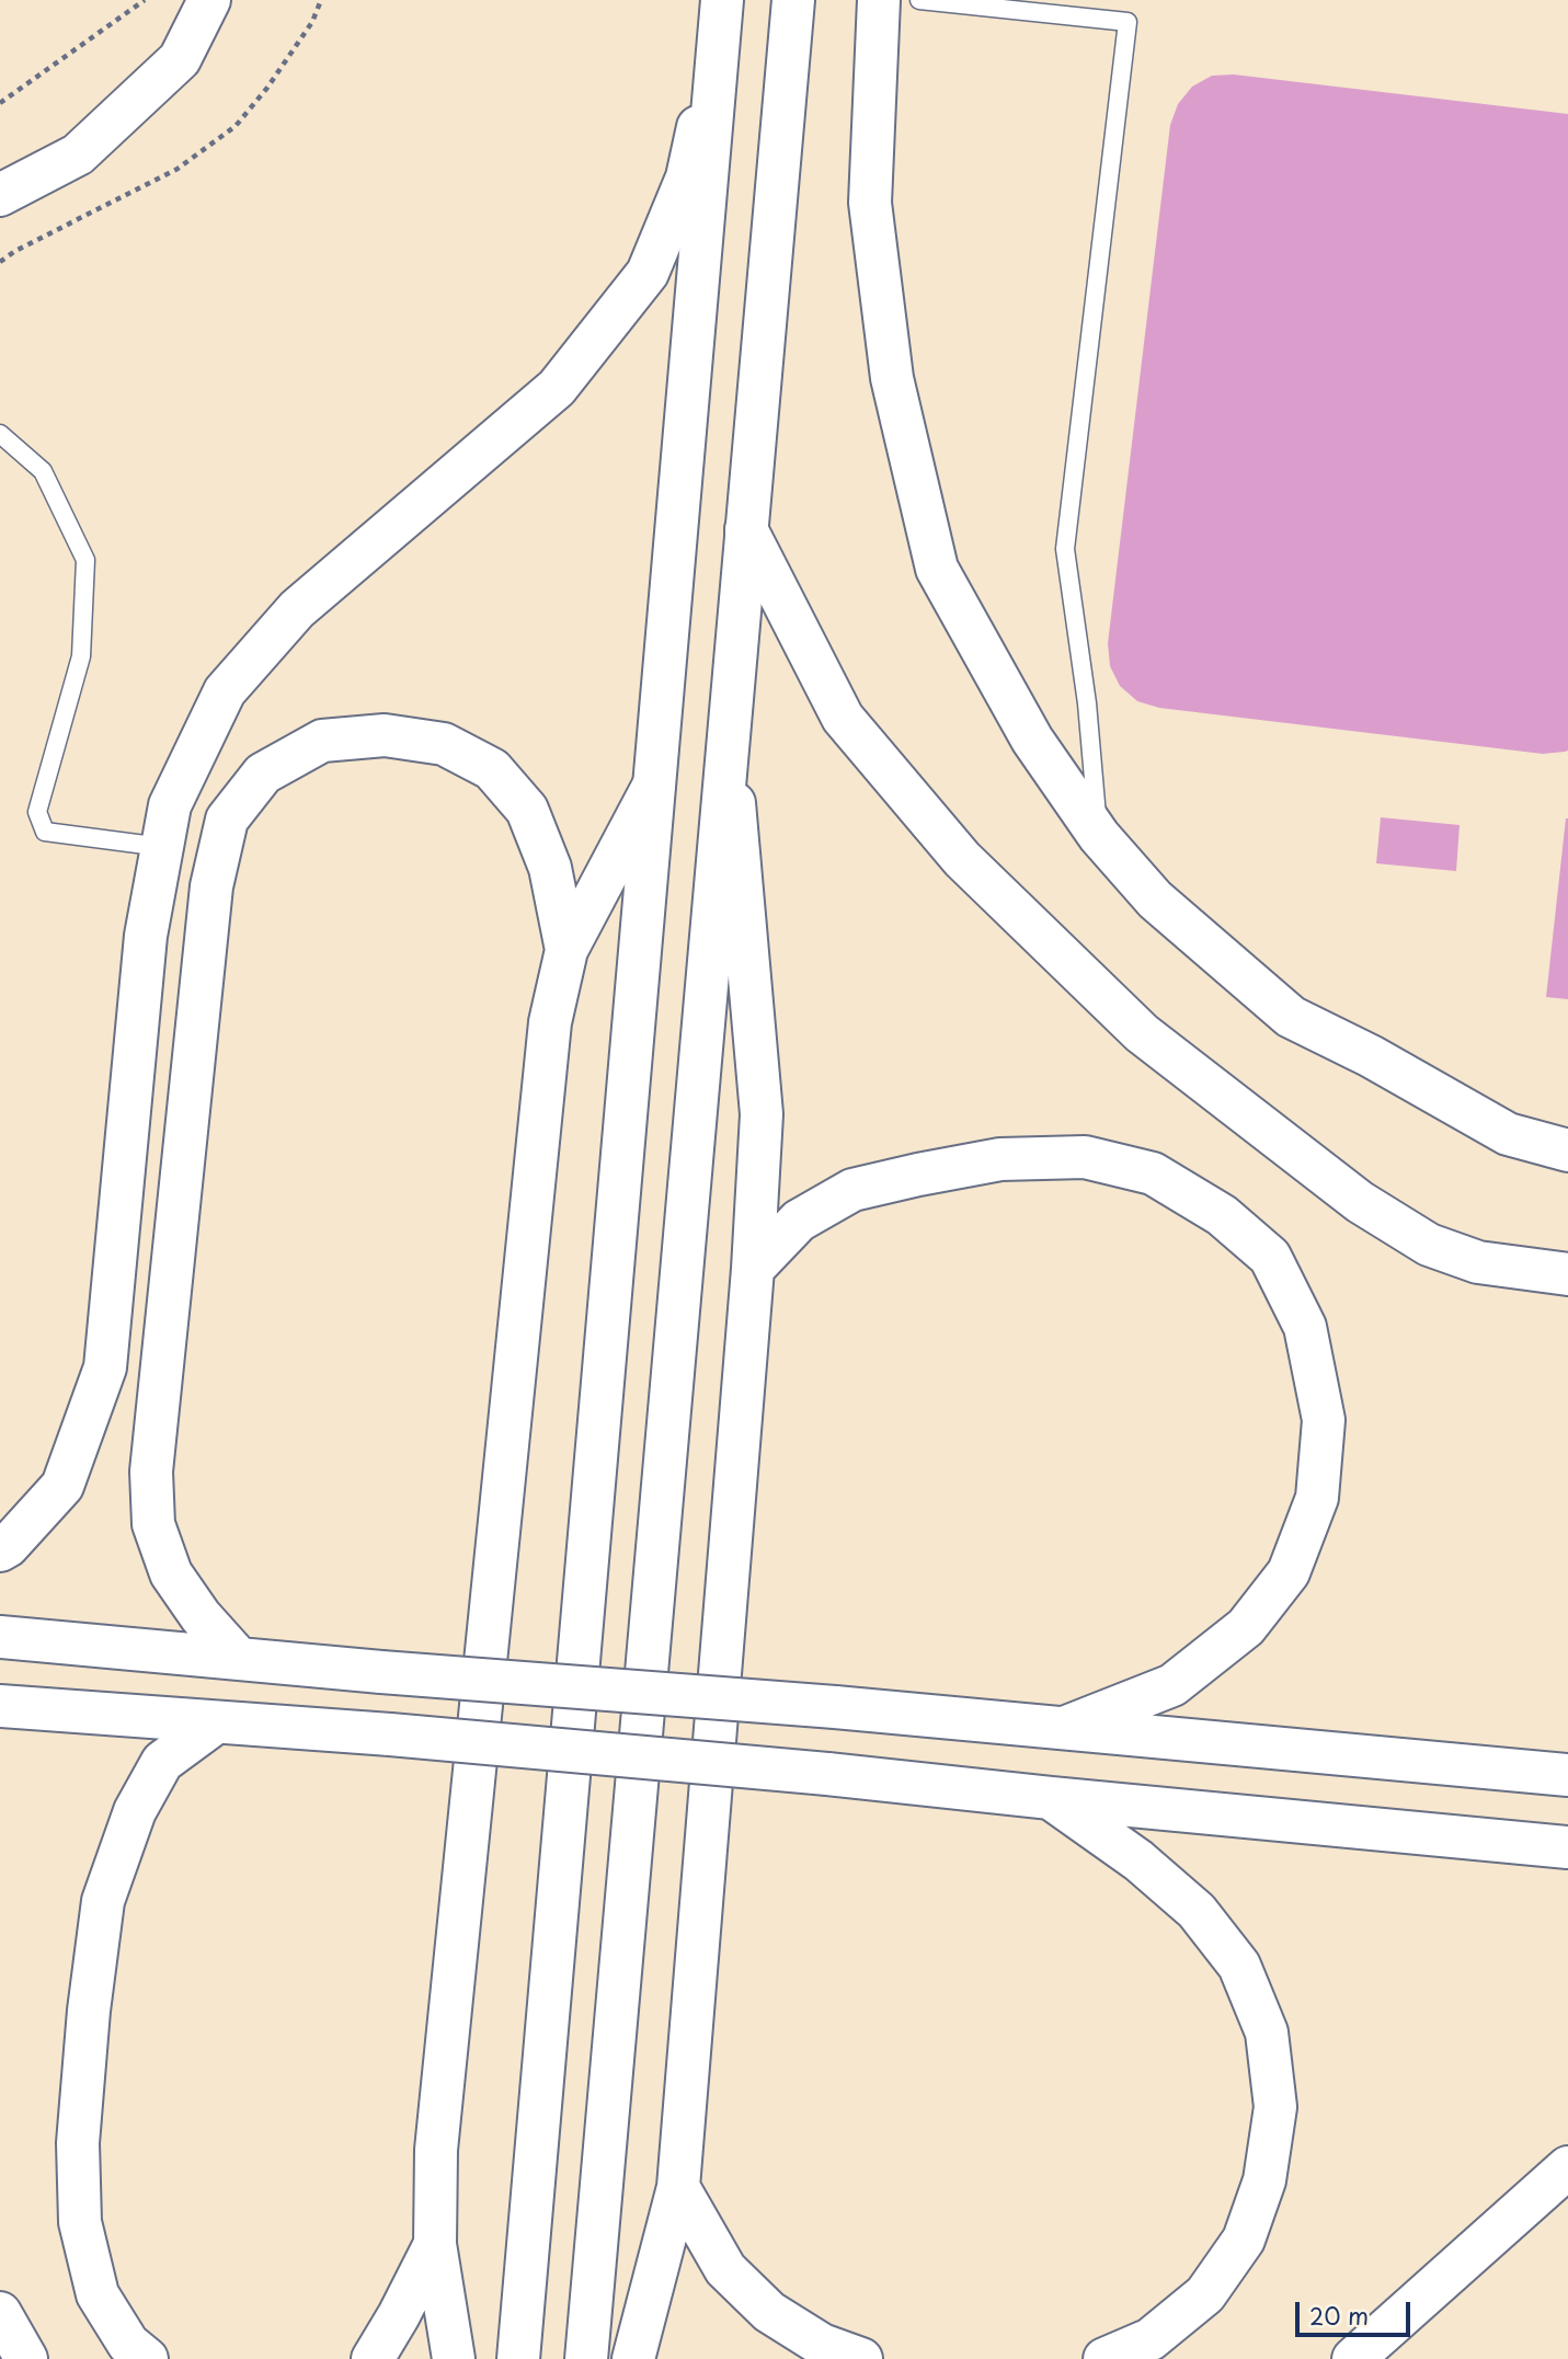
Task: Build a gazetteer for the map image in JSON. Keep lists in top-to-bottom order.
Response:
{
  "scale_bar": "20 m"
}
